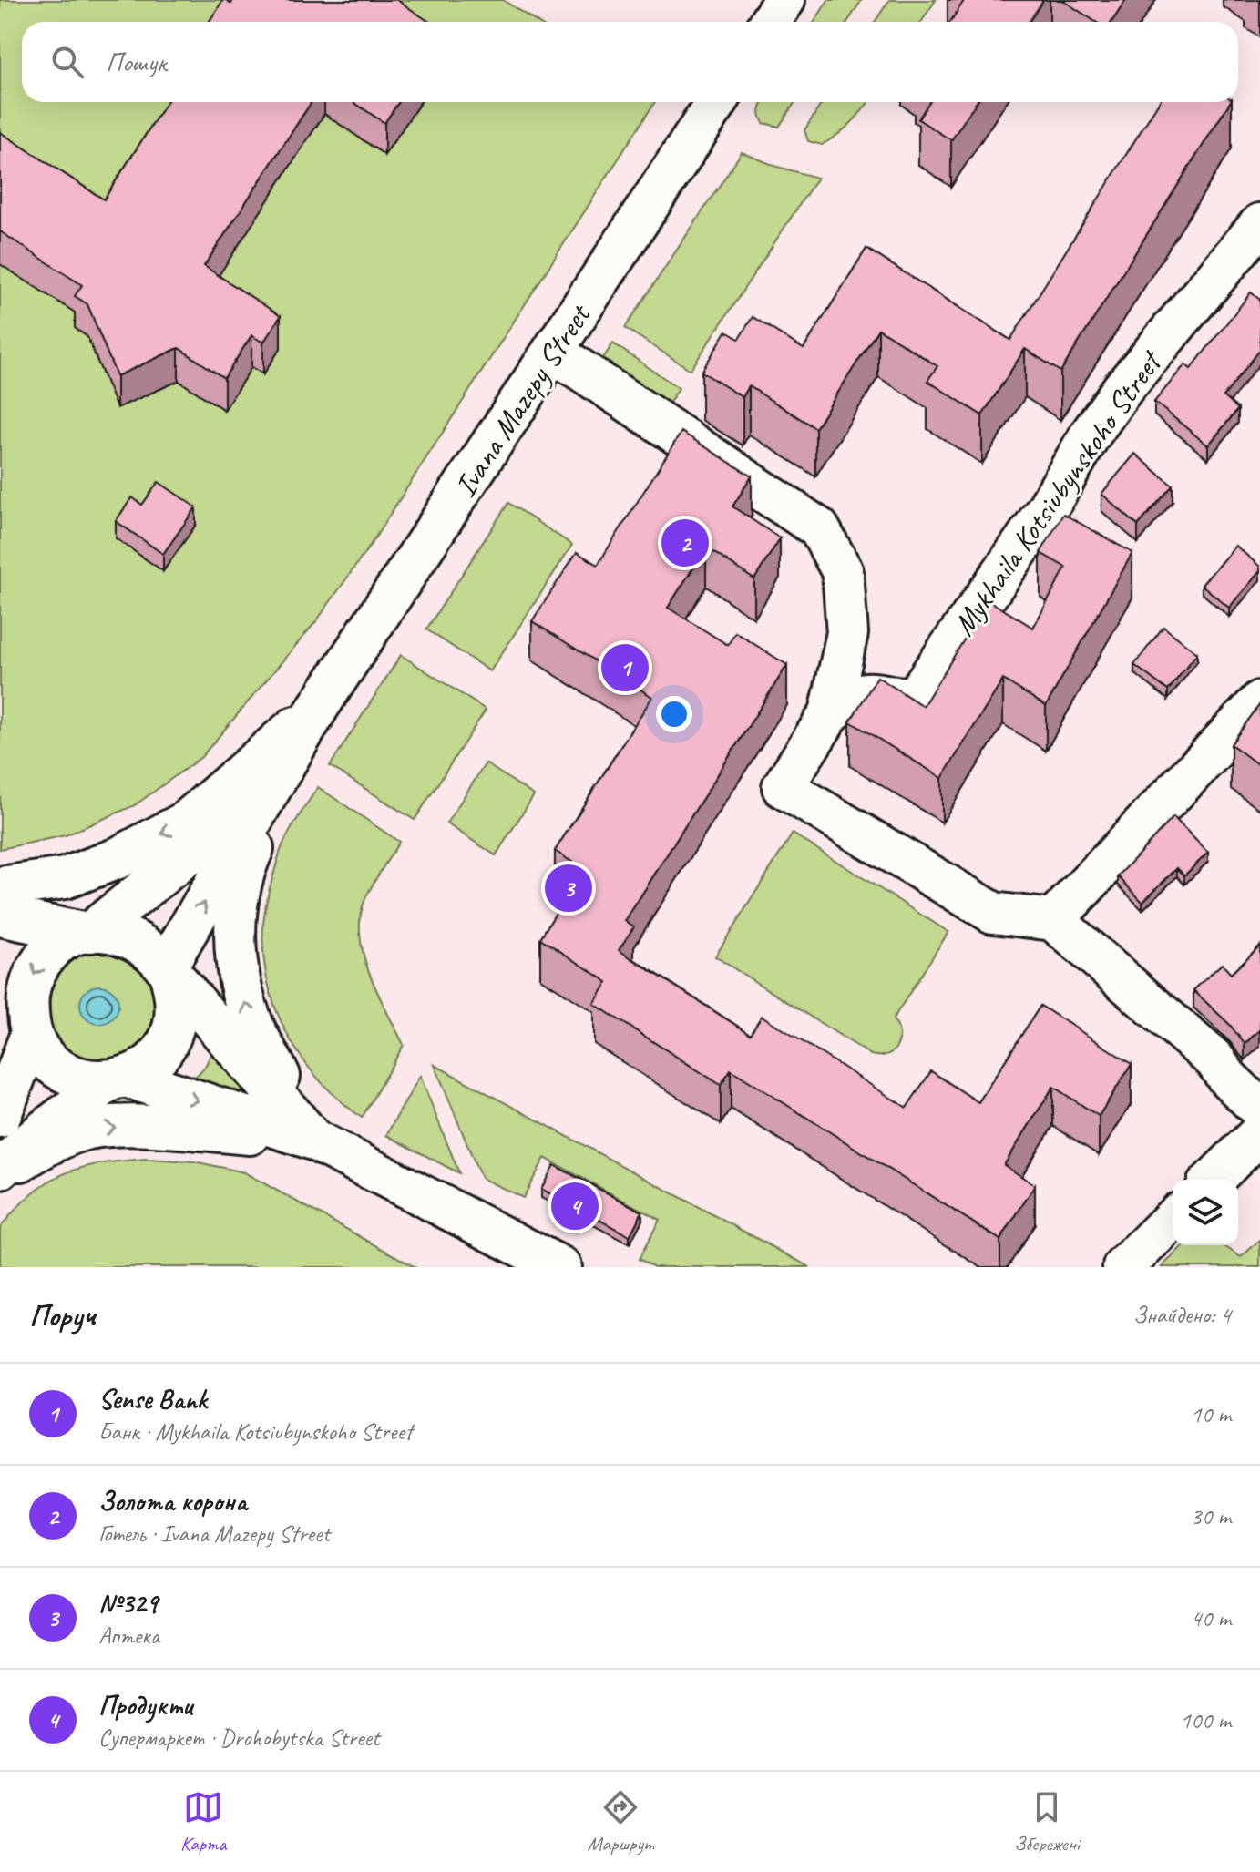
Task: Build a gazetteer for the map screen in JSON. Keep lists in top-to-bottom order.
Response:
{
  "streets": {
    "street": ["Ivana Mazepy Street", "Mykhaila Kotsiubynskoho Street"]
  },
  "page": {
    "search": "Пошук",
    "pins": [
      "2",
      "1",
      "3",
      "4"
    ],
    "heading": ["Поруч", "Знайдено: 4"],
    "list": [
      {
        "mark": "1",
        "name": "Sense Bank",
        "note": "Банк · Mykhaila Kotsiubynskoho Street",
        "value": "10 m"
      },
      {
        "mark": "2",
        "name": "Золота корона",
        "note": "Готель · Ivana Mazepy Street",
        "value": "30 m"
      },
      {
        "mark": "3",
        "name": "№329",
        "note": "Аптека",
        "value": "40 m"
      },
      {
        "mark": "4",
        "name": "Продукти",
        "note": "Супермаркет · Drohobytska Street",
        "value": "100 m"
      }
    ],
    "nav": ["Карта", "Маршрут", "Збережені"]
  }
}
